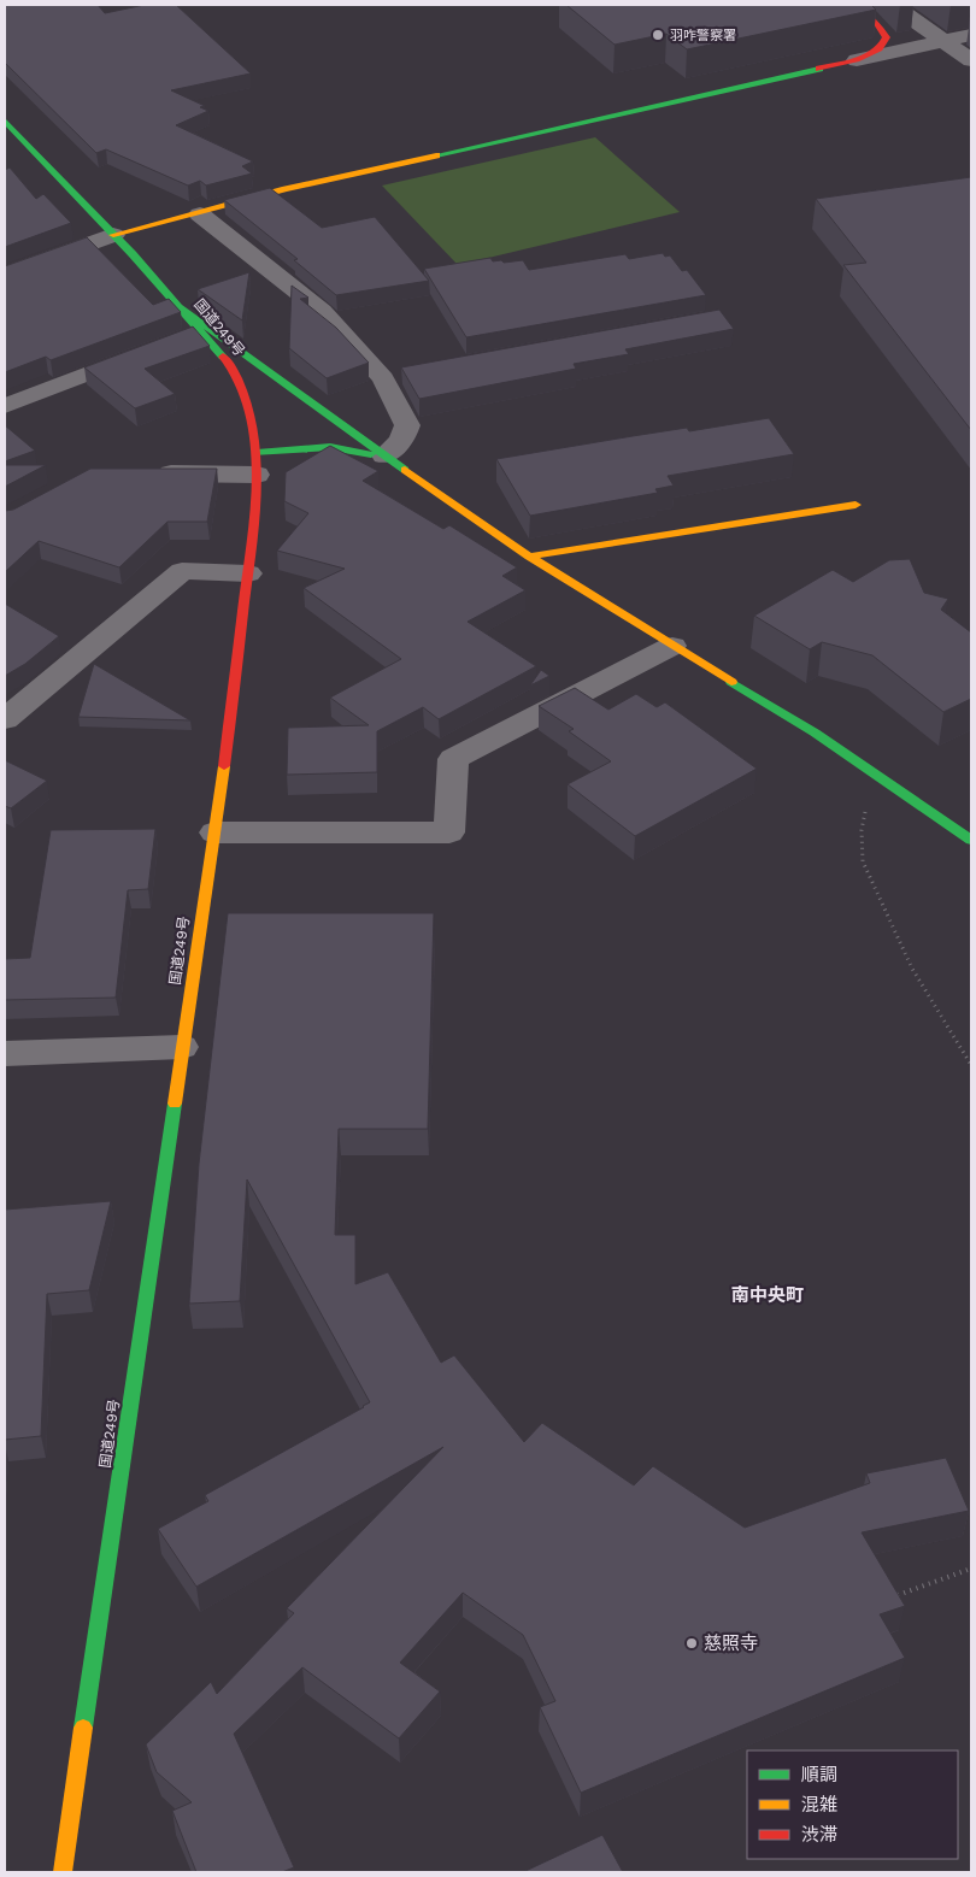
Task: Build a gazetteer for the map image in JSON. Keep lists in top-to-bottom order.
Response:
{
  "streets": {
    "main road": ["国道249号"]
  },
  "districts": ["南中央町"],
  "places": ["羽咋警察署", "慈照寺"],
  "legend": ["順調", "混雑", "渋滞"]
}
